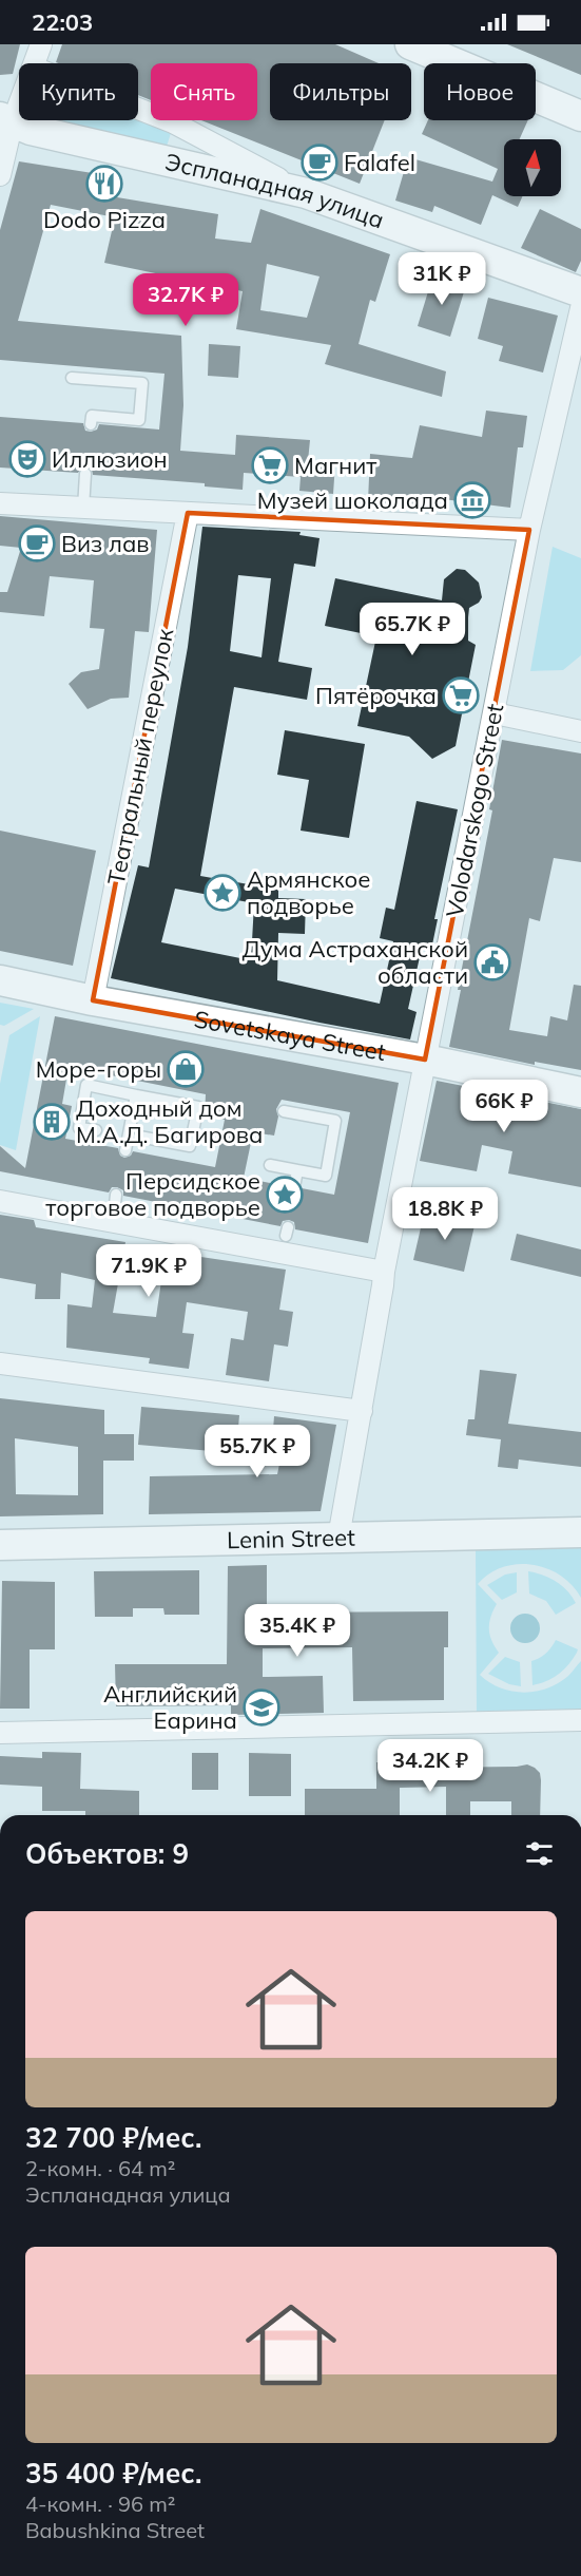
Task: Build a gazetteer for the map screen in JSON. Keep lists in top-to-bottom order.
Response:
{
  "streets": {
    "street": [
      "Эспланадная улица",
      "Театральный переулок",
      "Volodarskogo Street",
      "Sovetskaya Street",
      "Lenin Street"
    ]
  },
  "crossings": [
    ["Театральный переулок", "Sovetskaya Street"],
    ["Volodarskogo Street", "Sovetskaya Street"],
    ["Volodarskogo Street", "Lenin Street"]
  ],
  "places": {
    "cafe": ["Falafel", "Виз лав"],
    "restaurant": ["Dodo Pizza"],
    "theatre": ["Иллюзион"],
    "supermarket": ["Магнит", "Пятёрочка"],
    "museum": ["Музей шоколада"],
    "place": ["Армянское подворье", "Персидское торговое подворье"],
    "public building": ["Дума Астраханской области"],
    "shop": ["Море-горы"],
    "building": ["Доходный дом М.А.Д. Багирова"],
    "school or university": ["Английский Еарина"]
  },
  "north": "top",
  "page": {
    "status": "22:03",
    "chip": [
      "Купить",
      "Снять",
      "Фильтры",
      "Новое"
    ],
    "price": [
      "31K ₽",
      "32.7K ₽",
      "65.7K ₽",
      "66K ₽",
      "18.8K ₽",
      "71.9K ₽",
      "55.7K ₽",
      "35.4K ₽",
      "34.2K ₽"
    ],
    "heading": "Объектов: 9",
    "list": [
      {
        "name": "32 700 ₽/мес.",
        "note": "2-комн. · 64 m² · Эспланадная улица"
      },
      {
        "name": "35 400 ₽/мес.",
        "note": "4-комн. · 96 m² · Babushkina Street"
      }
    ]
  }
}
